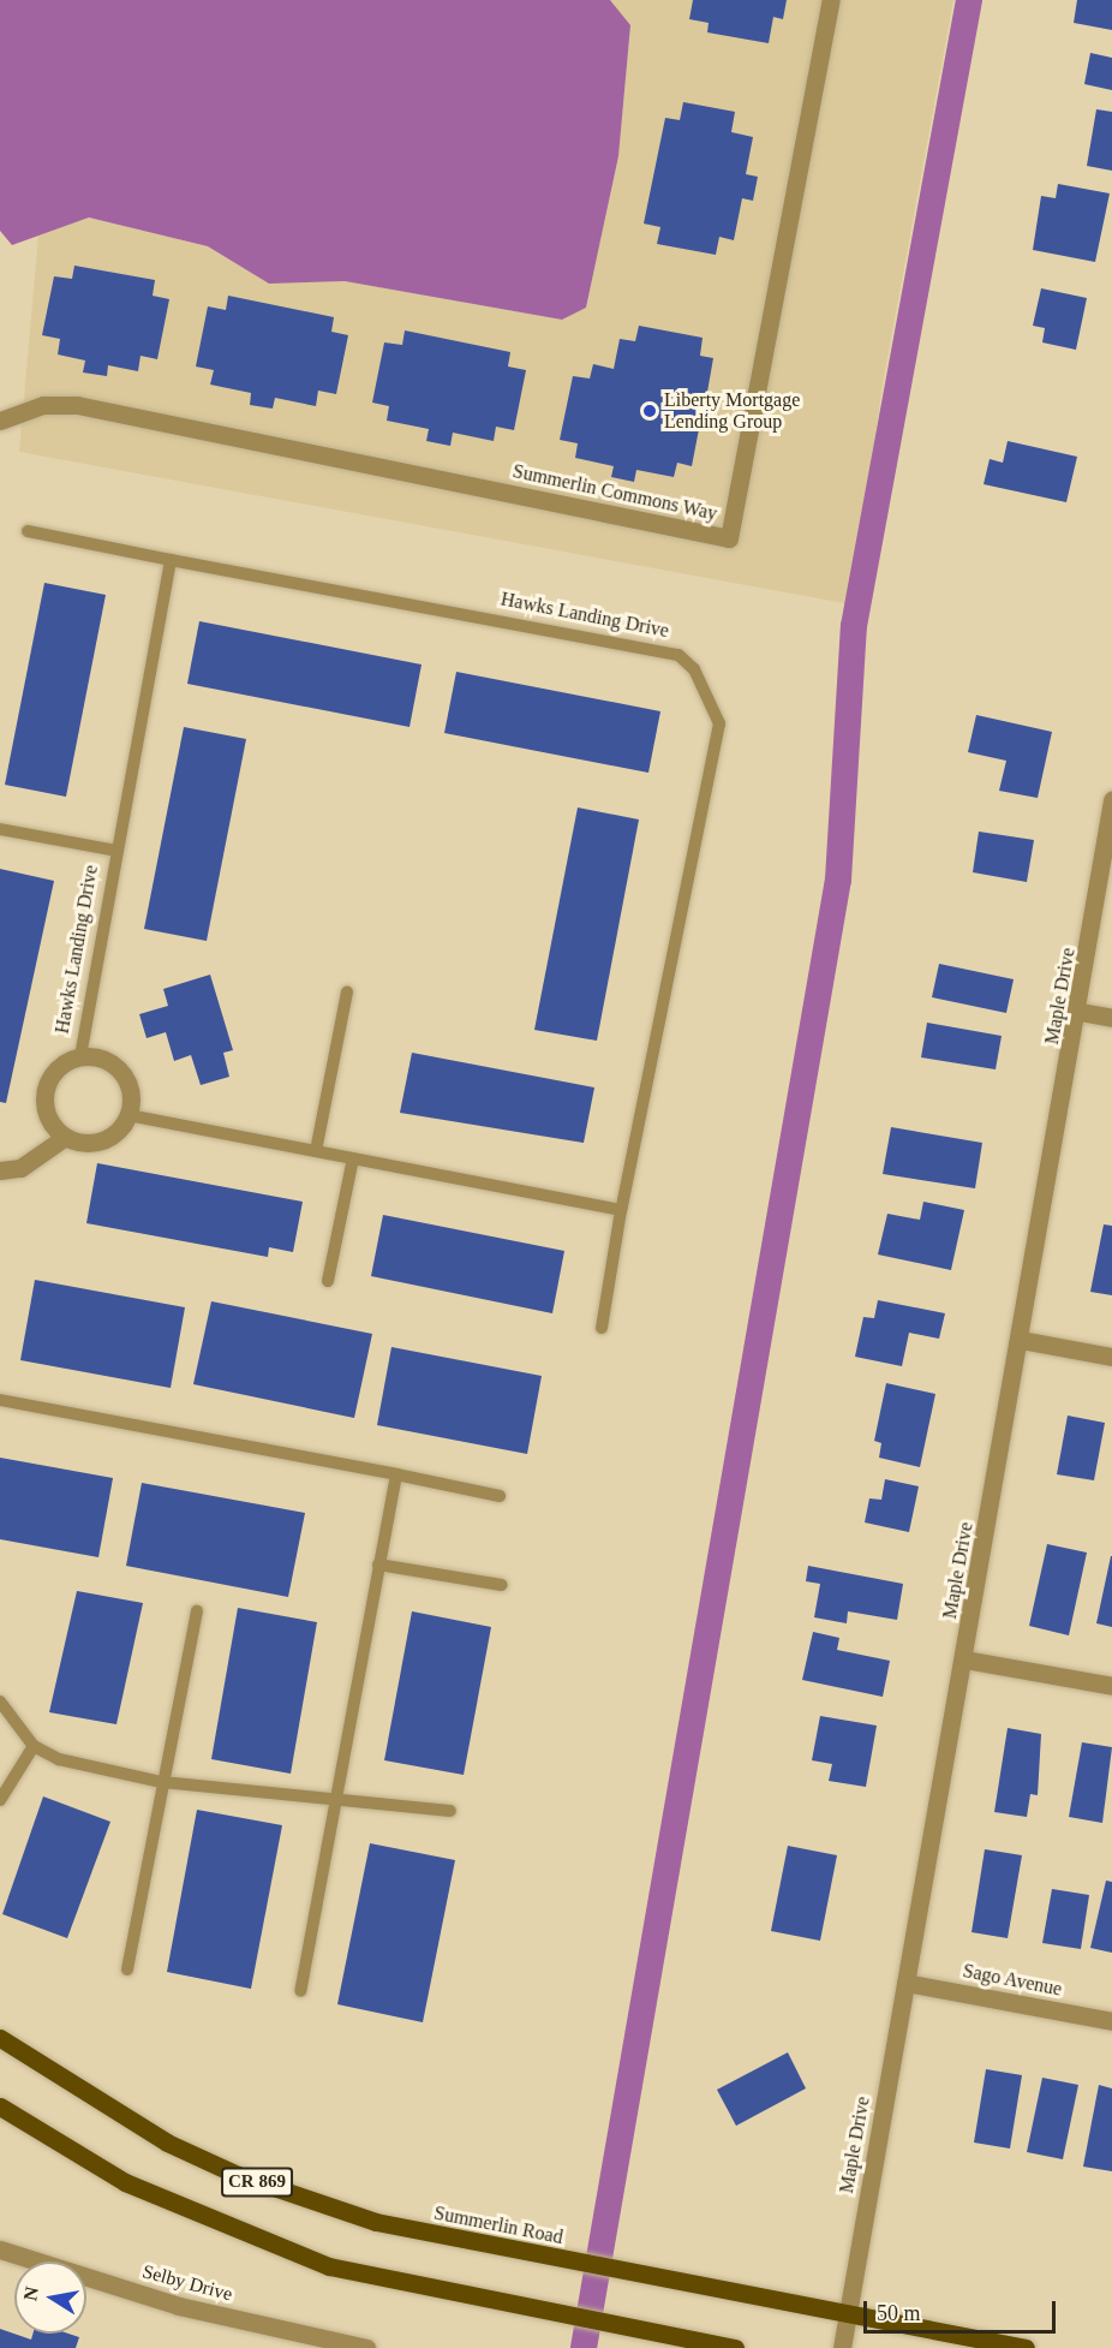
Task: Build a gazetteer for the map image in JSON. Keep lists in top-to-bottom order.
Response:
{
  "streets": {
    "main road": ["CR 869", "Summerlin Road"],
    "street": [
      "Summerlin Commons Way",
      "Hawks Landing Drive",
      "Maple Drive",
      "Sago Avenue",
      "Selby Drive"
    ]
  },
  "crossings": [
    ["Maple Drive", "Sago Avenue"],
    ["Maple Drive", "Summerlin Road"]
  ],
  "places": ["Liberty Mortgage Lending Group"],
  "scale_bar": "50 m",
  "north": "left"
}
